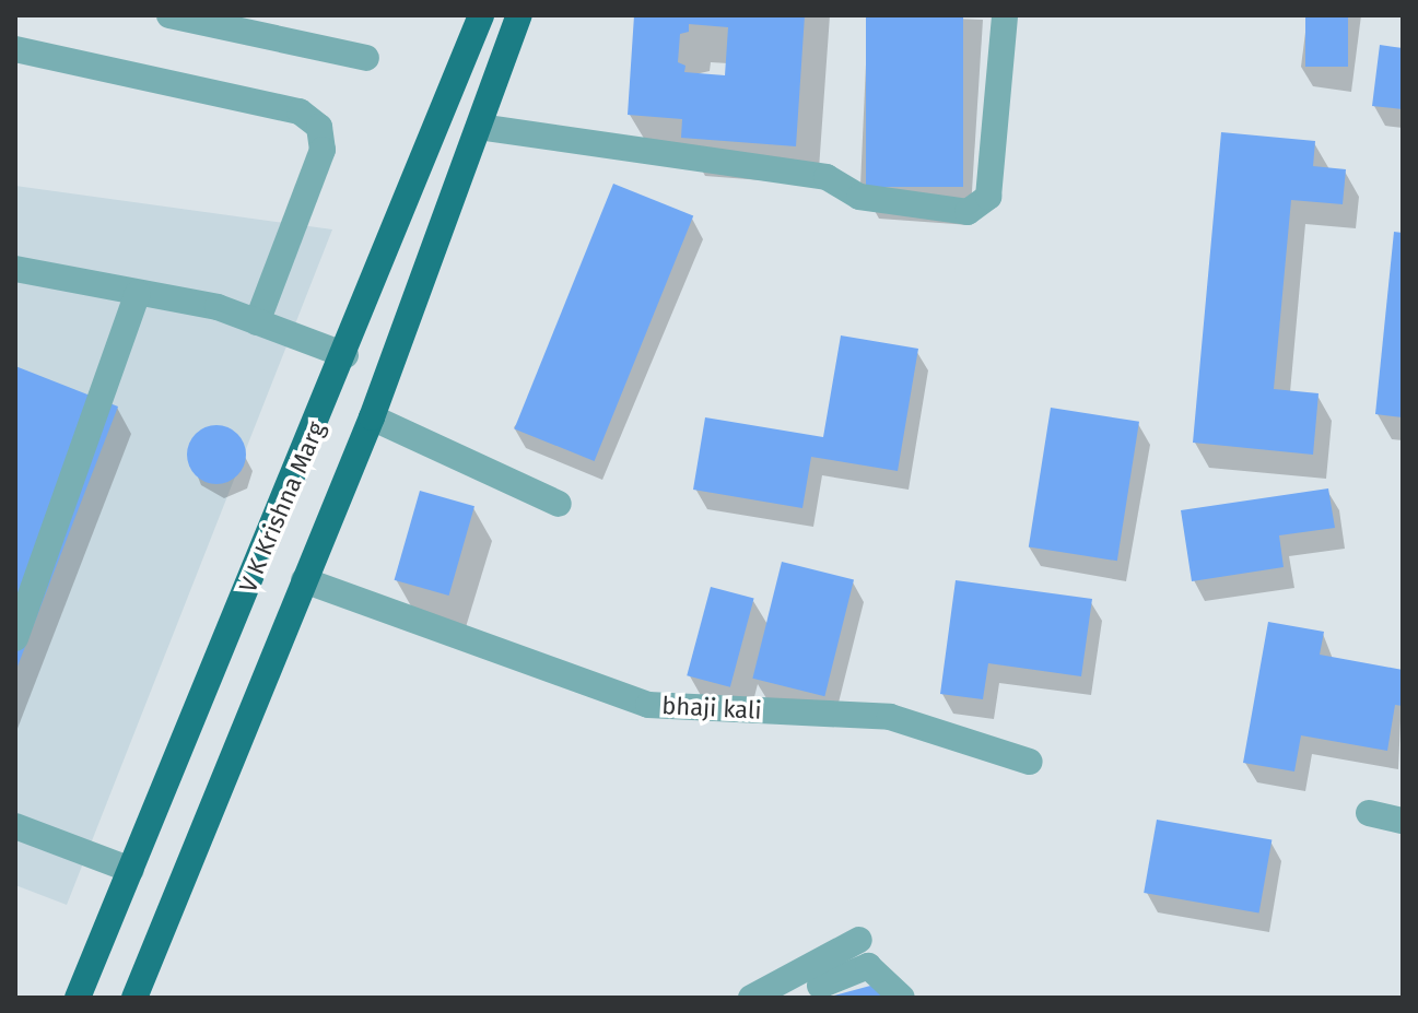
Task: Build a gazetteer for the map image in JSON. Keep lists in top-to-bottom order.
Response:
{
  "streets": {
    "main road": ["V K Krishna Marg"],
    "street": ["bhaji kali"]
  },
  "crossings": [
    ["V K Krishna Marg", "bhaji kali"]
  ]
}
